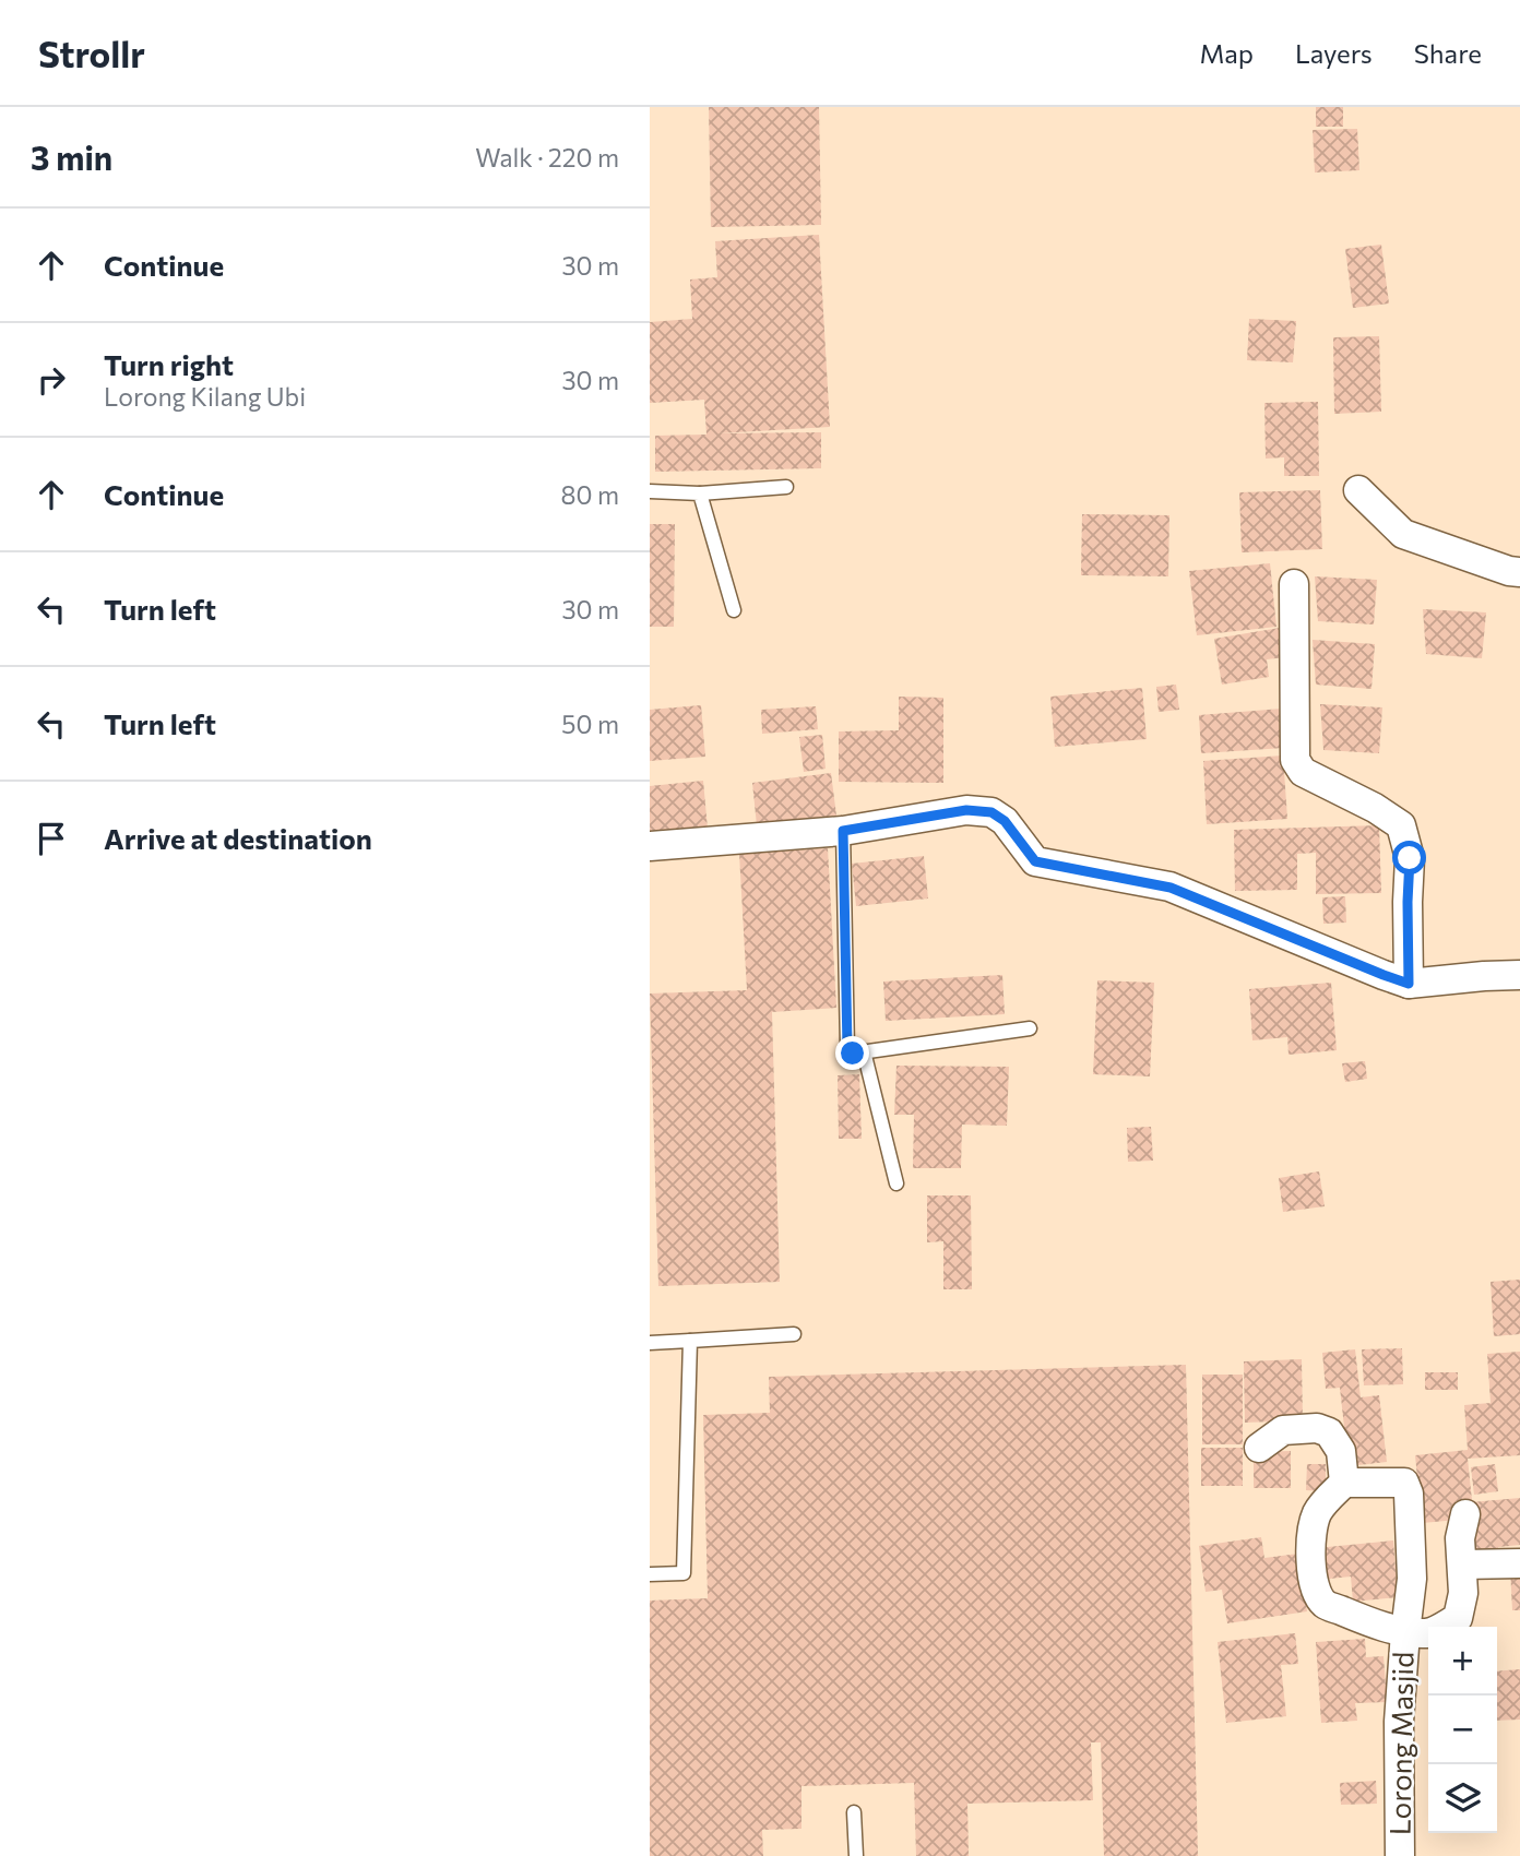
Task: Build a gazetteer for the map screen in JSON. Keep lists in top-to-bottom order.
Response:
{
  "streets": {
    "street": ["Lorong Masjid"]
  },
  "page": {
    "header": "Strollr",
    "nav": ["Map", "Layers", "Share"],
    "heading": ["3 min", "Walk · 220 m"],
    "list": [
      ["Continue", "30 m"],
      ["Turn right", "Lorong Kilang Ubi", "30 m"],
      ["Continue", "80 m"],
      ["Turn left", "30 m"],
      ["Turn left", "50 m"],
      "Arrive at destination"
    ],
    "map_buttons": ["+", "−"]
  }
}
